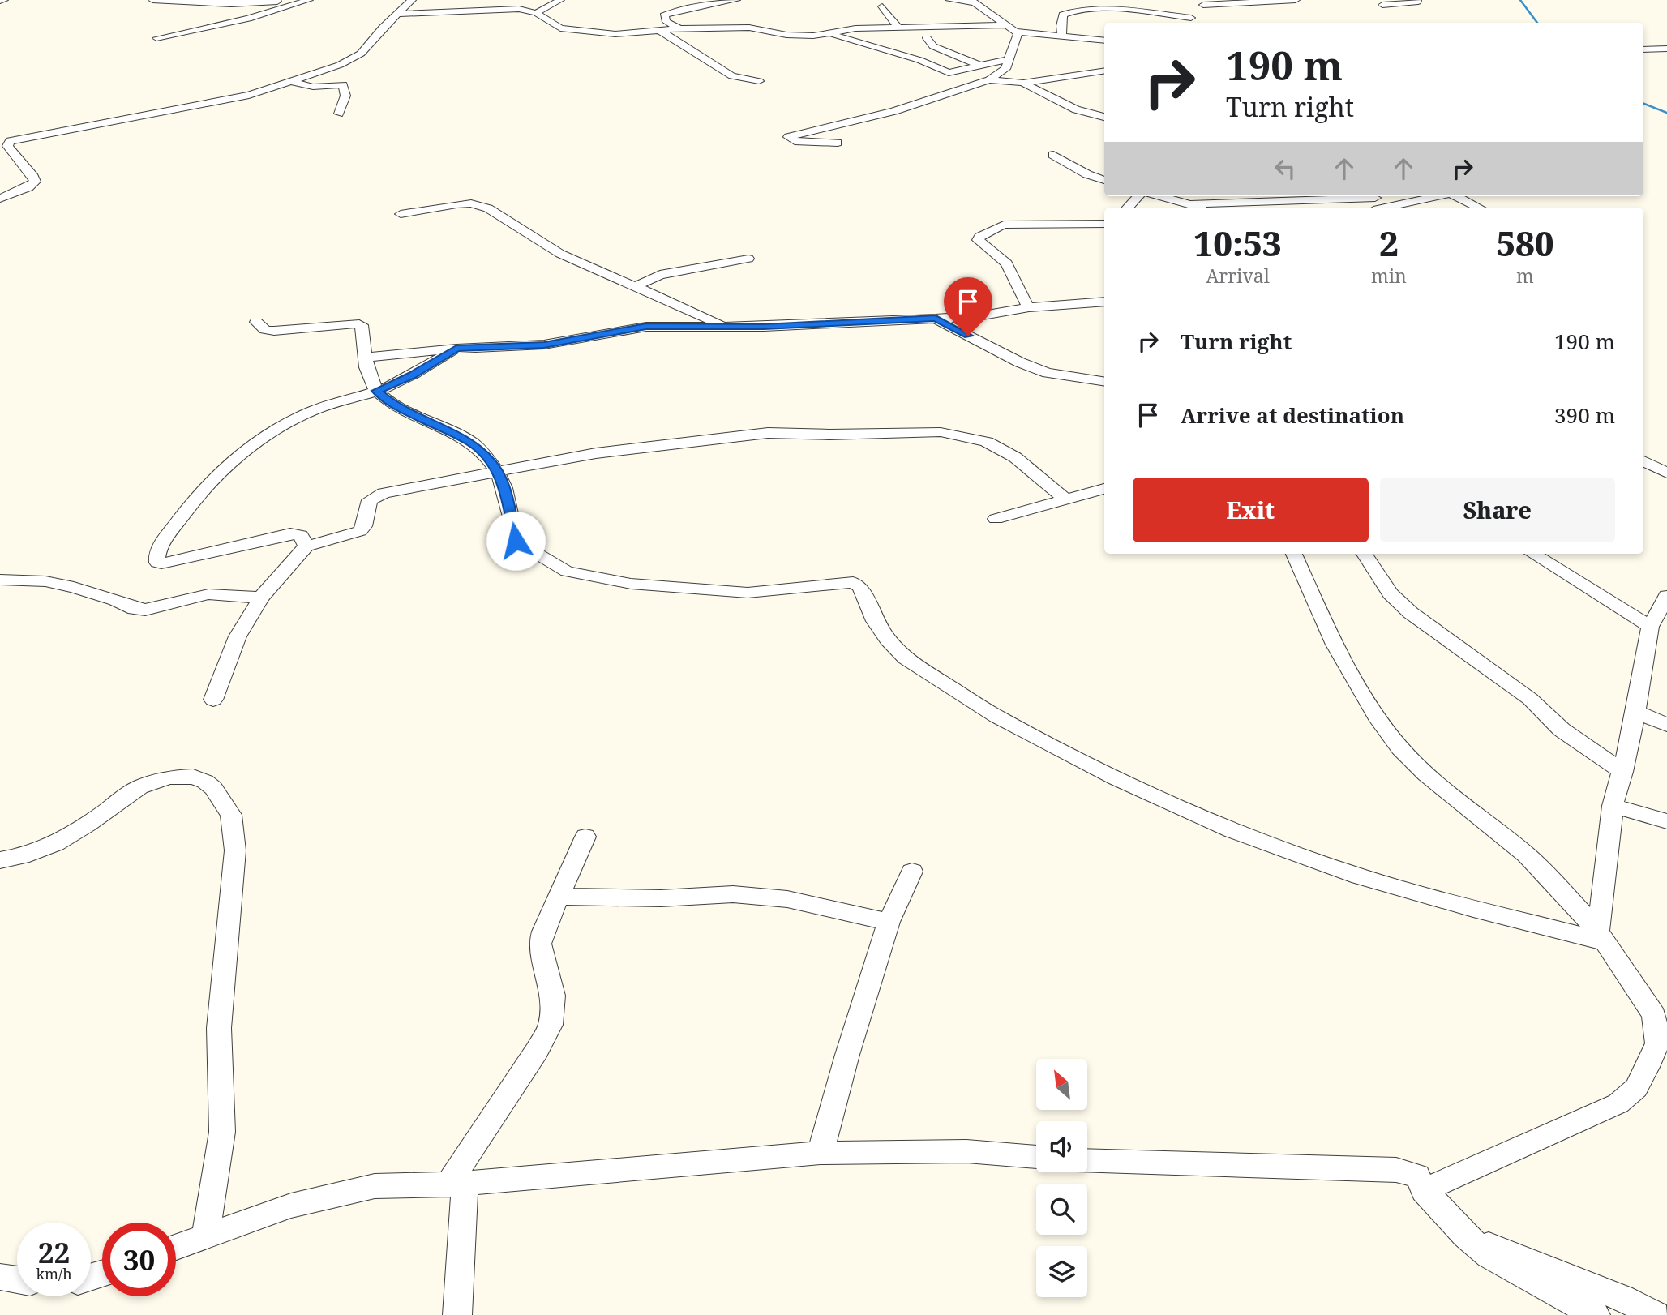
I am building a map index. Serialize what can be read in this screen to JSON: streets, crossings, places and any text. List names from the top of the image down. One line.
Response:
{"north":"top left","page":{"turn":["190 m","Turn right"],"eta":["10:53","Arrival","2","min","580","m"],"list":[{"name":"Turn right","value":"190 m"},{"name":"Arrive at destination","value":"390 m"}],"buttons":["Exit","Share"],"speed":"22 km/h","limit":"30"}}
